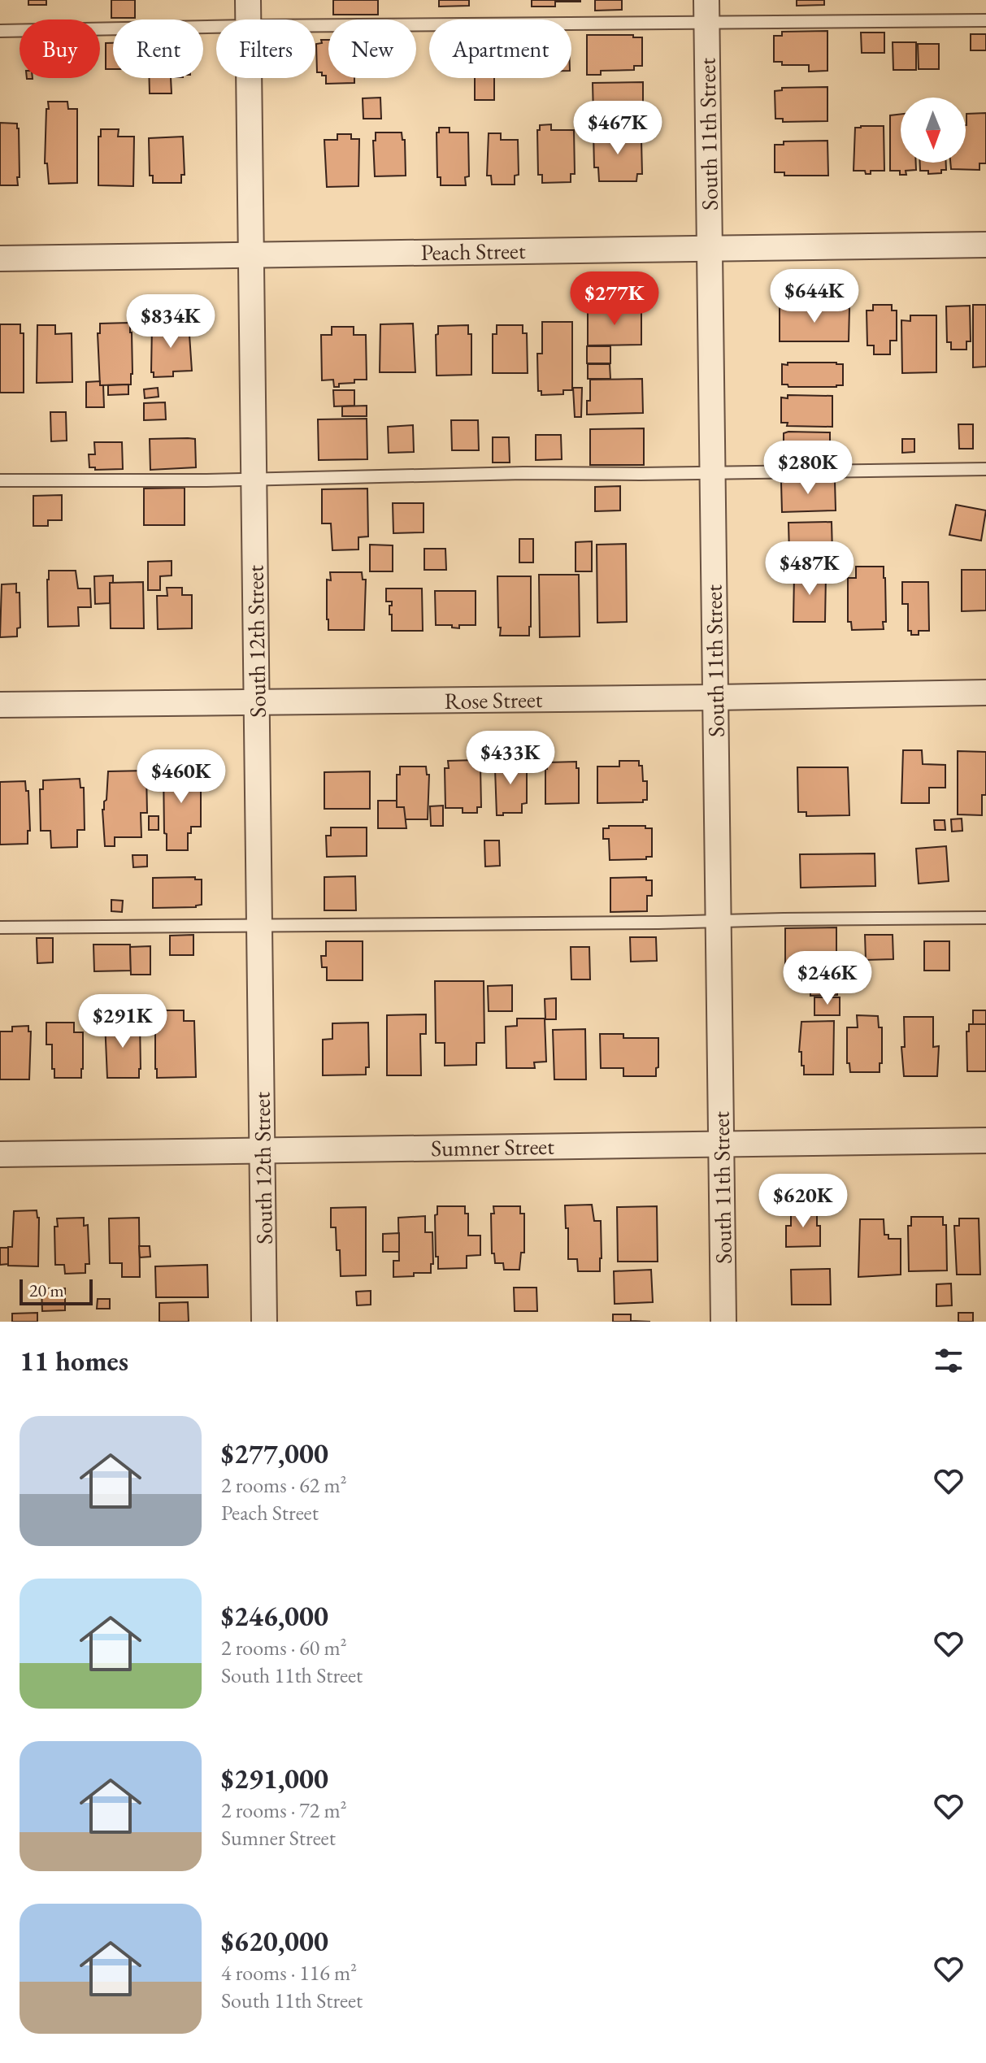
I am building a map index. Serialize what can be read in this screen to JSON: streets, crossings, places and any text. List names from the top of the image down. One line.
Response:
{"streets":{"street":["South 11th Street","Peach Street","South 12th Street","Rose Street","Sumner Street"]},"crossings":[["South 11th Street","Peach Street"],["South 11th Street","Rose Street"],["South 11th Street","Sumner Street"],["Peach Street","South 12th Street"],["South 12th Street","Rose Street"],["South 12th Street","Sumner Street"]],"scale_bar":"20 m","north":"bottom","page":{"chip":["Buy","Rent","Filters","New","Apartment"],"price":["$467K","$644K","$277K","$834K","$280K","$487K","$433K","$460K","$246K","$291K","$620K"],"scale":"20 m","heading":"11 homes","list":[{"name":"$277,000","note":"2 rooms · 62 m² · Peach Street"},{"name":"$246,000","note":"2 rooms · 60 m² · South 11th Street"},{"name":"$291,000","note":"2 rooms · 72 m² · Sumner Street"},{"name":"$620,000","note":"4 rooms · 116 m² · South 11th Street"}]}}
